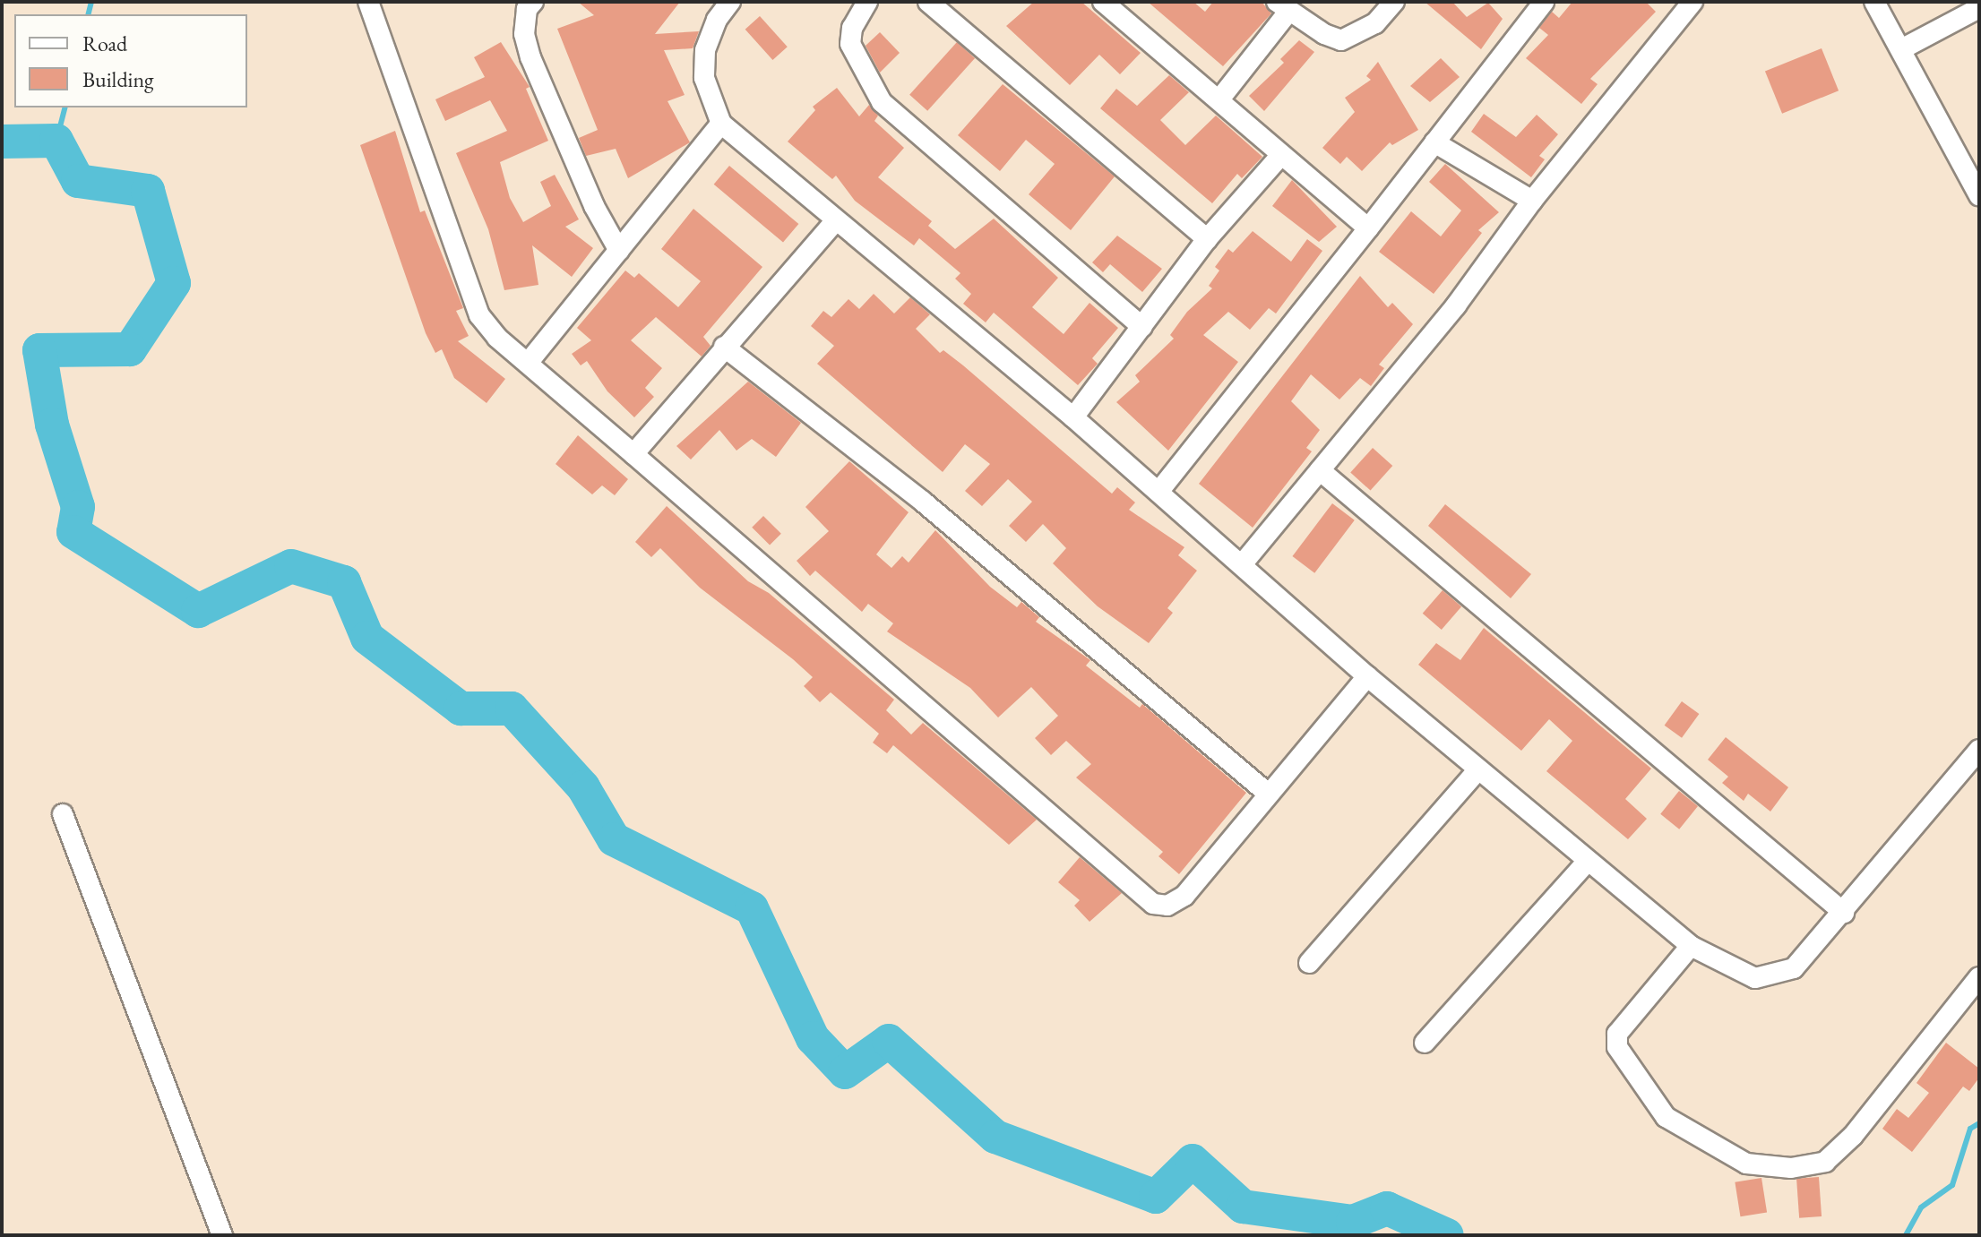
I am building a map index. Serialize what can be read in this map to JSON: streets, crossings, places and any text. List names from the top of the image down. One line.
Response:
{"legend":["Road","Building"]}
